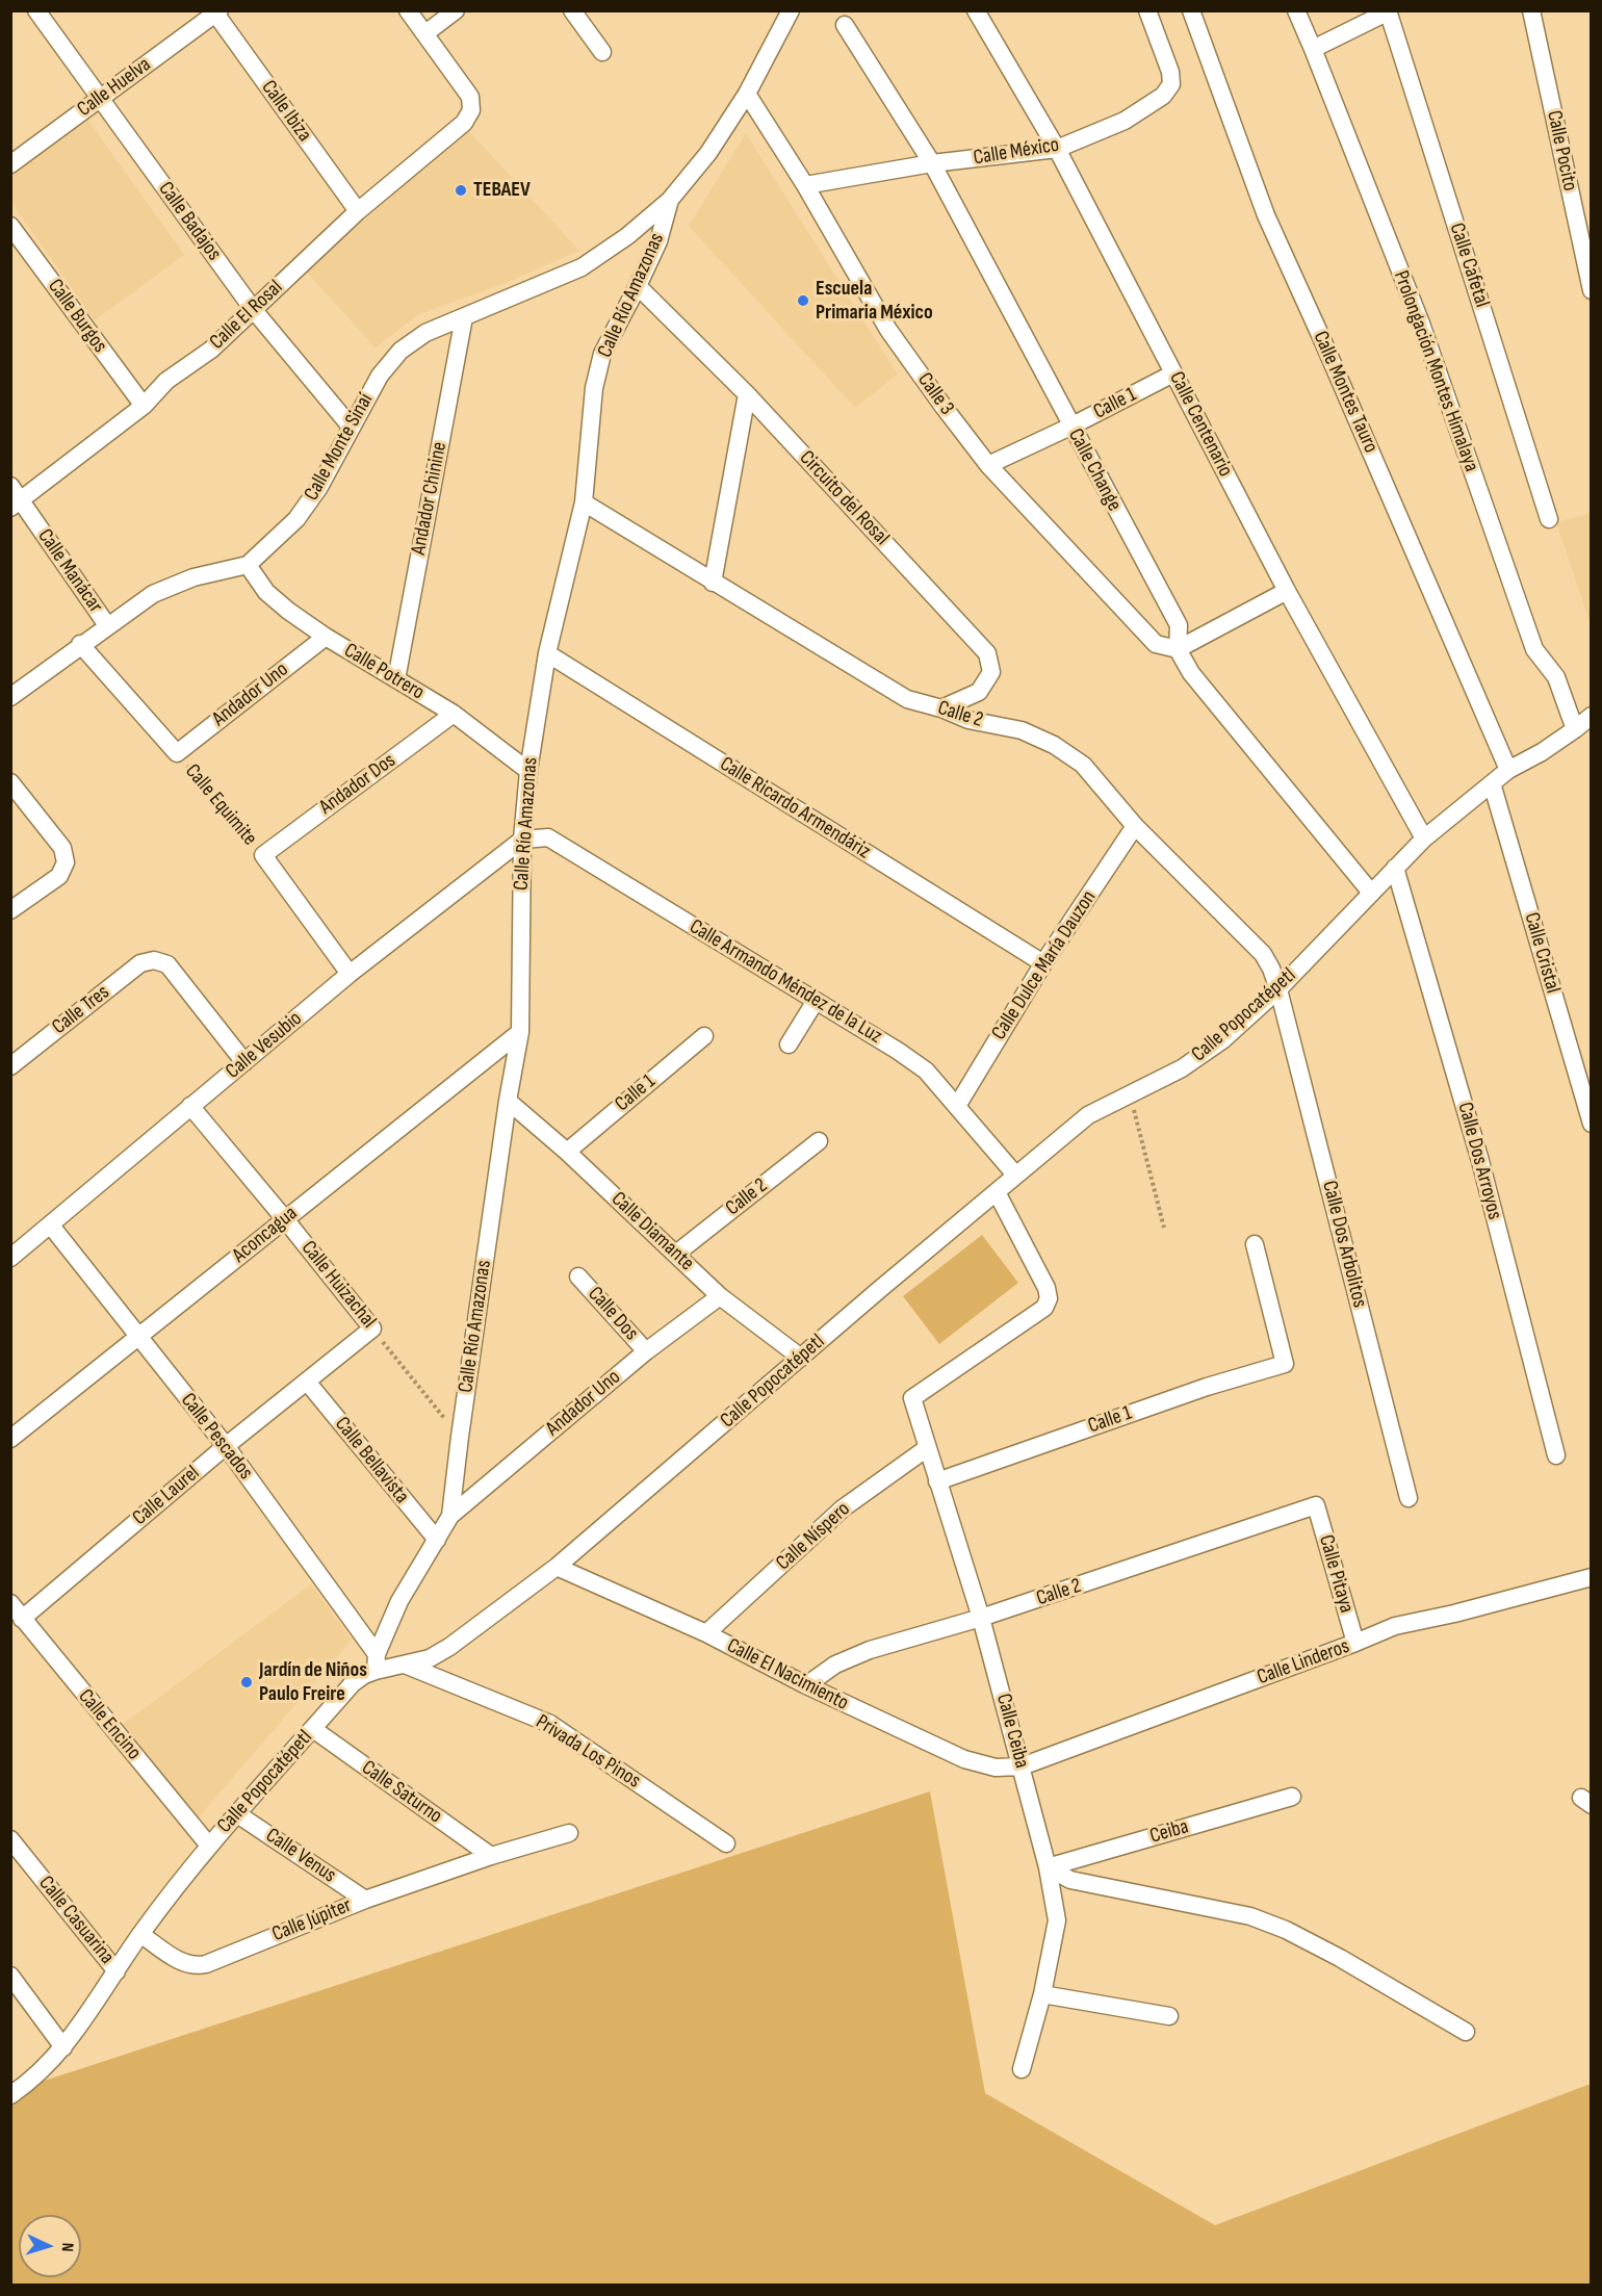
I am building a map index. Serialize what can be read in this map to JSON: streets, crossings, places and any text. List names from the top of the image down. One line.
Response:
{"streets":{"street":["Calle Huelva","Calle Ibiza","Calle Pocito","Calle México","Calle Badajos","Calle Cafetal","Calle Río Amazonas","Calle El Rosal","Calle Burgos","Prolongación Montes Himalaya","Calle Montes Tauro","Calle 3","Calle 1","Calle Centenario","Calle Monte Sinaí","Calle Change","Andador Chinine","Circuito del Rosal","Calle Manácar","Calle Potrero","Andador Uno","Calle 2","Andador Dos","Calle Equimite","Calle Ricardo Armendáriz","Calle Cristal","Calle Dulce María Dauzon","Calle Armando Méndez de la Luz","Calle Tres","Calle Popocatépetl","Calle Vesubio","Calle Dos Arroyos","Calle Diamante","Aconcagua","Calle Dos Arbolitos","Calle Huizachal","Calle Dos","Calle Pescados","Calle Bellavista","Calle Laurel","Calle Níspero","Calle Pitaya","Calle Linderos","Calle El Nacimiento","Calle Encino","Calle Ceiba","Privada Los Pinos","Calle Saturno","Ceiba","Calle Venus","Calle Casuarina","Calle Júpiter"]},"crossings":[["Calle Huelva","Calle Ibiza"],["Calle Huelva","Calle Badajos"],["Calle Ibiza","Calle El Rosal"],["Calle México","Calle 3"],["Calle México","Calle Centenario"],["Calle México","Calle Change"],["Calle Badajos","Calle El Rosal"],["Calle Badajos","Calle Monte Sinaí"],["Calle Río Amazonas","Calle 3"],["Calle Río Amazonas","Calle Monte Sinaí"],["Calle Río Amazonas","Circuito del Rosal"],["Calle Río Amazonas","Calle Potrero"],["Calle Río Amazonas","Andador Uno"],["Calle Río Amazonas","Calle 2"],["Calle Río Amazonas","Calle Ricardo Armendáriz"],["Calle Río Amazonas","Calle Armando Méndez de la Luz"],["Calle Río Amazonas","Calle Popocatépetl"],["Calle Río Amazonas","Calle Vesubio"],["Calle Río Amazonas","Calle Diamante"],["Calle Río Amazonas","Aconcagua"],["Calle Río Amazonas","Calle Huizachal"],["Calle Río Amazonas","Calle Pescados"],["Calle Río Amazonas","Calle Bellavista"],["Calle El Rosal","Calle Burgos"],["Calle El Rosal","Calle Manácar"],["Prolongación Montes Himalaya","Calle Popocatépetl"],["Calle Montes Tauro","Calle Popocatépetl"],["Calle 3","Calle 1"],["Calle 3","Calle Change"],["Calle 1","Calle Centenario"],["Calle 1","Calle Change"],["Calle 1","Calle Diamante"],["Calle 1","Calle Ceiba"],["Calle Centenario","Calle Popocatépetl"],["Calle Monte Sinaí","Andador Chinine"],["Calle Monte Sinaí","Calle Potrero"],["Calle Change","Calle Popocatépetl"],["Andador Chinine","Calle Potrero"],["Circuito del Rosal","Calle 2"],["Calle Potrero","Andador Uno"],["Calle Potrero","Andador Dos"],["Andador Uno","Calle Equimite"],["Andador Uno","Calle Diamante"],["Andador Uno","Calle Dos"],["Calle 2","Calle Dulce María Dauzon"],["Calle 2","Calle Popocatépetl"],["Calle 2","Calle Diamante"],["Calle 2","Calle Dos Arbolitos"],["Calle 2","Calle Pitaya"],["Calle 2","Calle El Nacimiento"],["Calle 2","Calle Ceiba"],["Andador Dos","Calle Equimite"],["Calle Equimite","Calle Vesubio"],["Calle Ricardo Armendáriz","Calle Dulce María Dauzon"],["Calle Cristal","Calle Popocatépetl"],["Calle Dulce María Dauzon","Calle Armando Méndez de la Luz"],["Calle Armando Méndez de la Luz","Calle Popocatépetl"],["Calle Armando Méndez de la Luz","Calle Vesubio"],["Calle Tres","Calle Vesubio"],["Calle Popocatépetl","Calle Dos Arroyos"],["Calle Popocatépetl","Calle Diamante"],["Calle Popocatépetl","Calle Dos Arbolitos"],["Calle Popocatépetl","Calle Pescados"],["Calle Popocatépetl","Calle El Nacimiento"],["Calle Popocatépetl","Calle Encino"],["Calle Popocatépetl","Calle Ceiba"],["Calle Popocatépetl","Privada Los Pinos"],["Calle Popocatépetl","Calle Saturno"],["Calle Popocatépetl","Calle Venus"],["Calle Popocatépetl","Calle Casuarina"],["Calle Popocatépetl","Calle Júpiter"],["Calle Vesubio","Calle Huizachal"],["Calle Vesubio","Calle Pescados"],["Aconcagua","Calle Huizachal"],["Aconcagua","Calle Pescados"],["Calle Huizachal","Calle Laurel"],["Calle Pescados","Calle Laurel"],["Calle Bellavista","Calle Laurel"],["Calle Laurel","Calle Encino"],["Calle Níspero","Calle El Nacimiento"],["Calle Níspero","Calle Ceiba"],["Calle Pitaya","Calle Linderos"],["Calle Linderos","Calle El Nacimiento"],["Calle Linderos","Calle Ceiba"],["Calle El Nacimiento","Calle Ceiba"],["Calle Ceiba","Ceiba"],["Calle Saturno","Calle Júpiter"],["Calle Venus","Calle Júpiter"]],"places":["TEBAEV","Escuela Primaria México","Jardín de Niños Paulo Freire"],"north":"right"}
